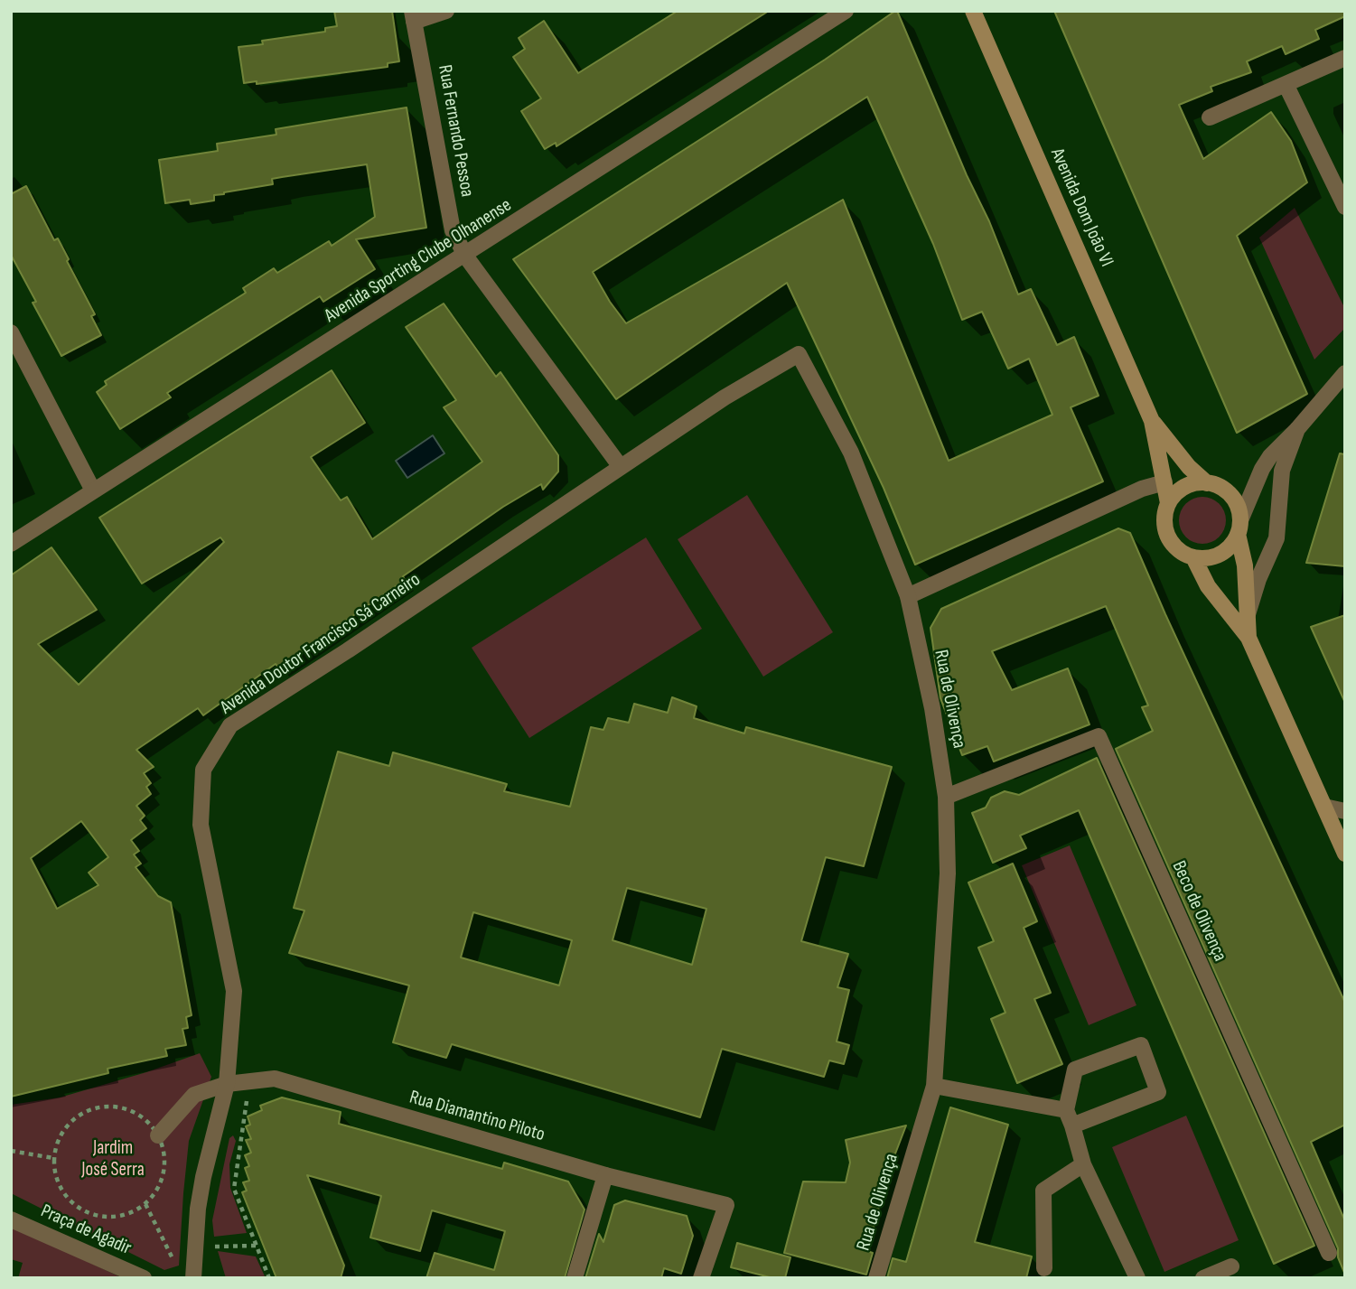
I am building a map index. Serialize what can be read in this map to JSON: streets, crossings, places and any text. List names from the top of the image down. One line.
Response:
{"streets":{"main road":["Avenida Dom João VI"],"street":["Rua Fernando Pessoa","Avenida Sporting Clube Olhanense","Avenida Doutor Francisco Sá Carneiro","Rua de Olivença","Beco de Olivença","Rua Diamantino Piloto","Praça de Agadir"]},"crossings":[["Rua Fernando Pessoa","Avenida Sporting Clube Olhanense"],["Avenida Doutor Francisco Sá Carneiro","Rua de Olivença"],["Avenida Doutor Francisco Sá Carneiro","Rua Diamantino Piloto"],["Rua de Olivença","Beco de Olivença"]],"parks":["Jardim José Serra"]}
